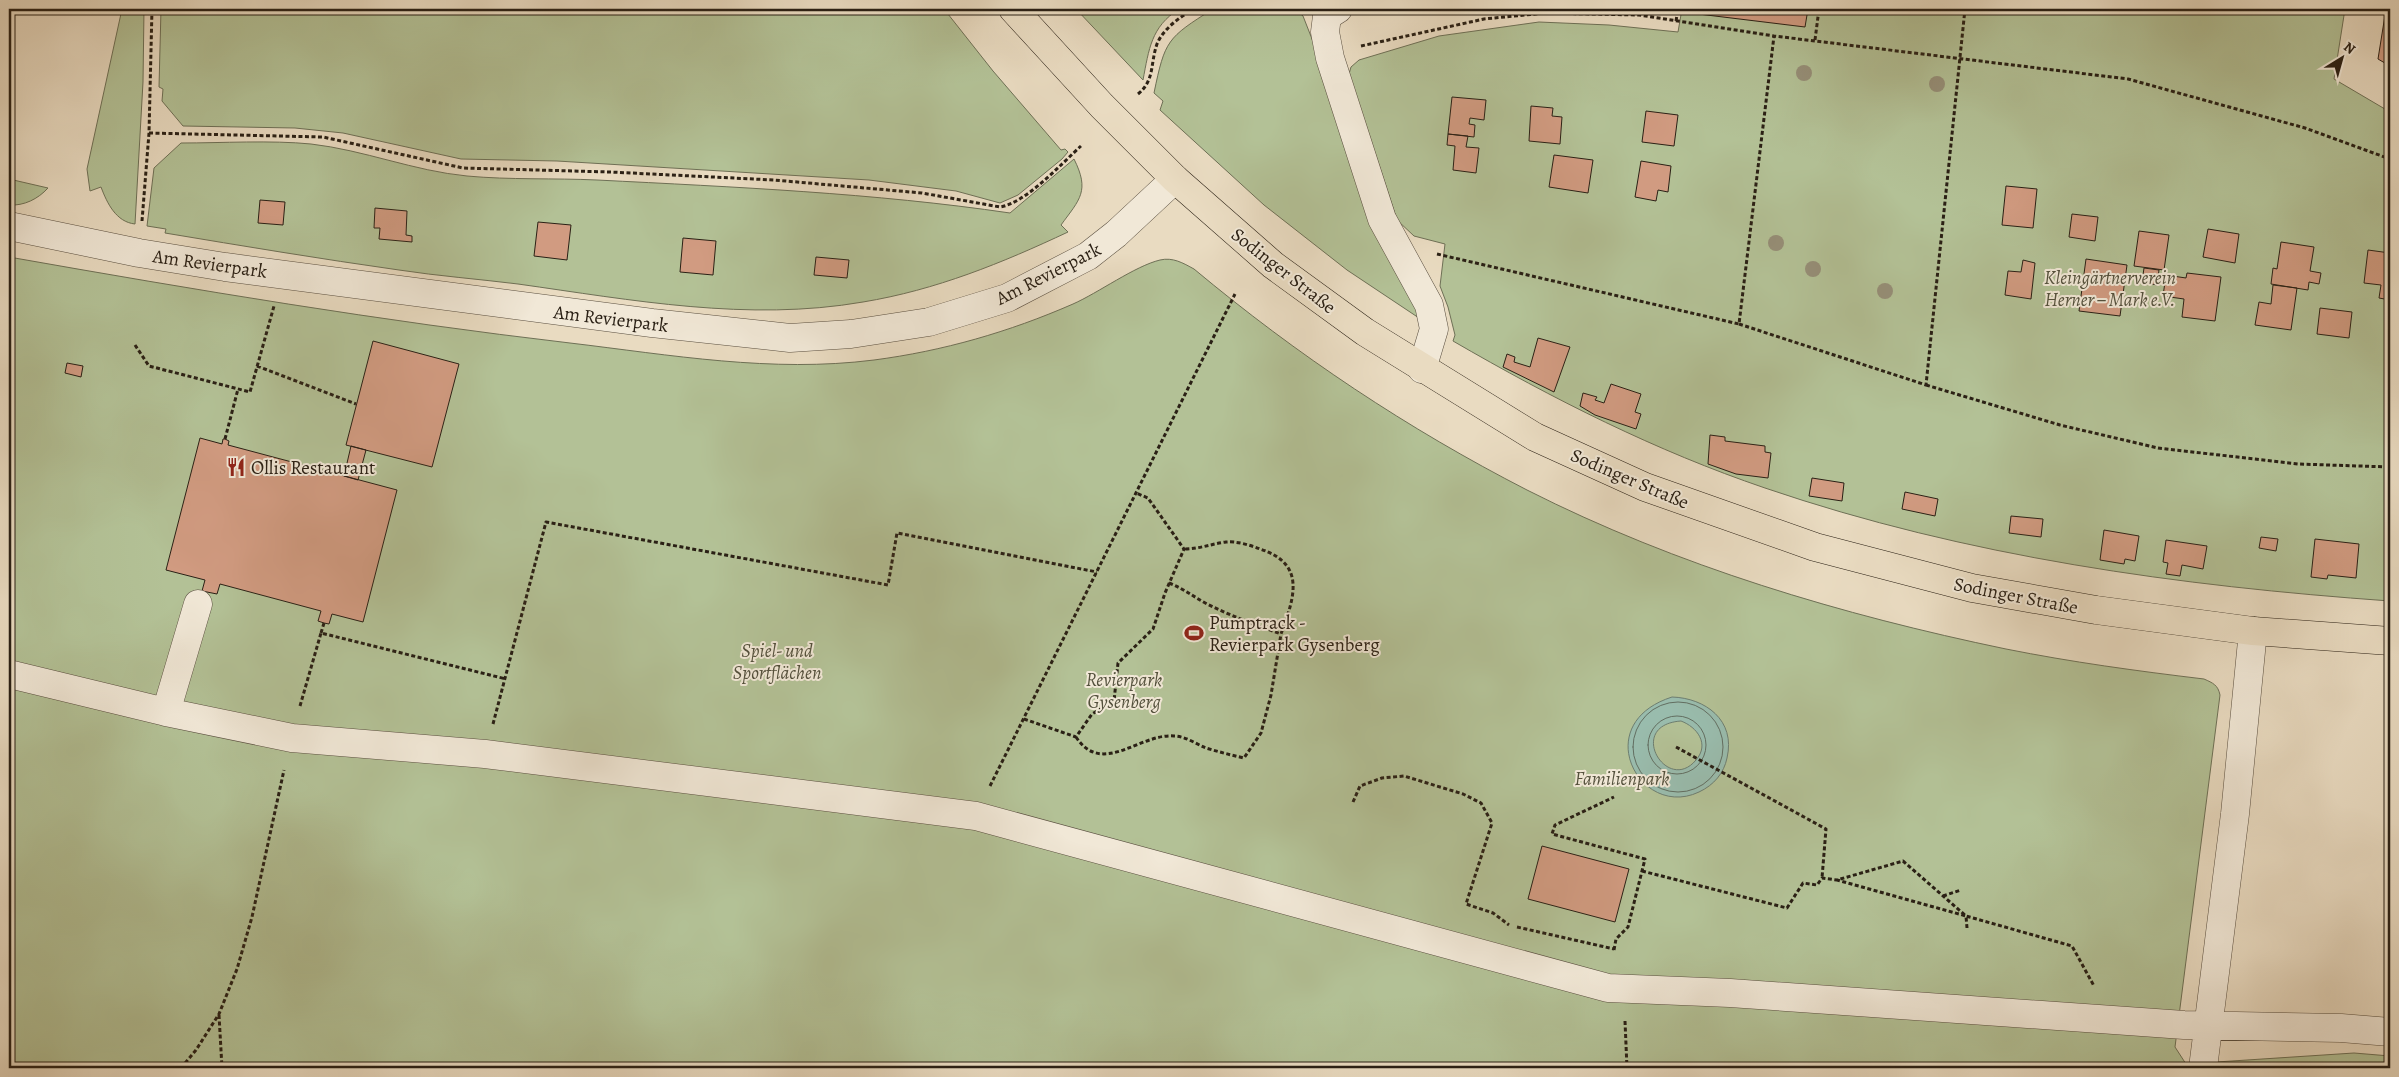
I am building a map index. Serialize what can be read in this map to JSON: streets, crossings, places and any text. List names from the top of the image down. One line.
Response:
{"streets":{"main road":["Sodinger Straße"],"street":["Am Revierpark"]},"crossings":[["Am Revierpark","Sodinger Straße"]],"parks":["Kleingärtnerverein Herner – Mark e.V.","Spiel- und Sportflächen","Revierpark Gysenberg","Familienpark"],"places":{"restaurant":["Ollis Restaurant"],"sports":["Pumptrack - Revierpark Gysenberg"]},"north":"top right"}
